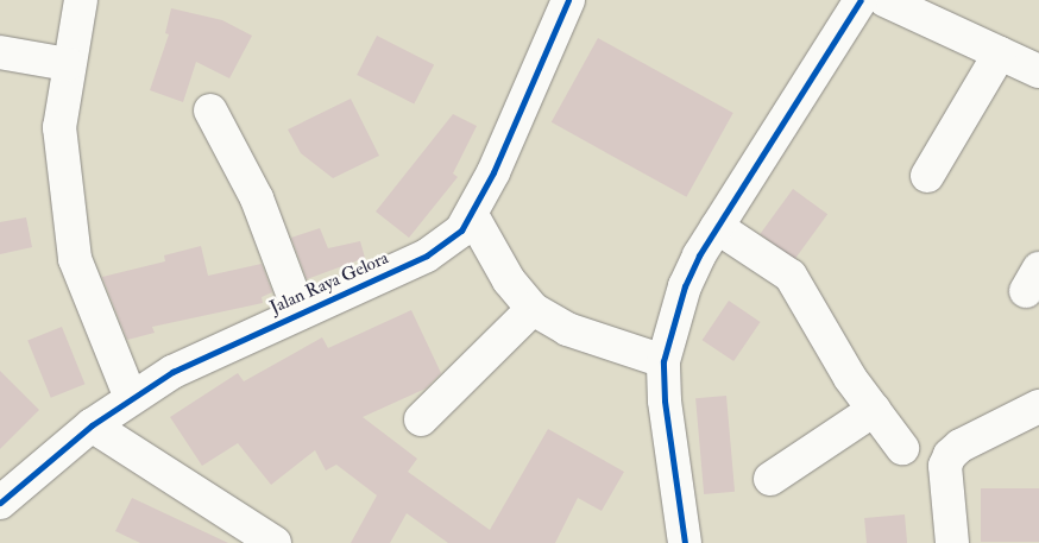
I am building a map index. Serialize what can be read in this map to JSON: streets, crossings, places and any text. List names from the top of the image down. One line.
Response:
{"streets":{"street":["Jalan Raya Gelora"]}}
